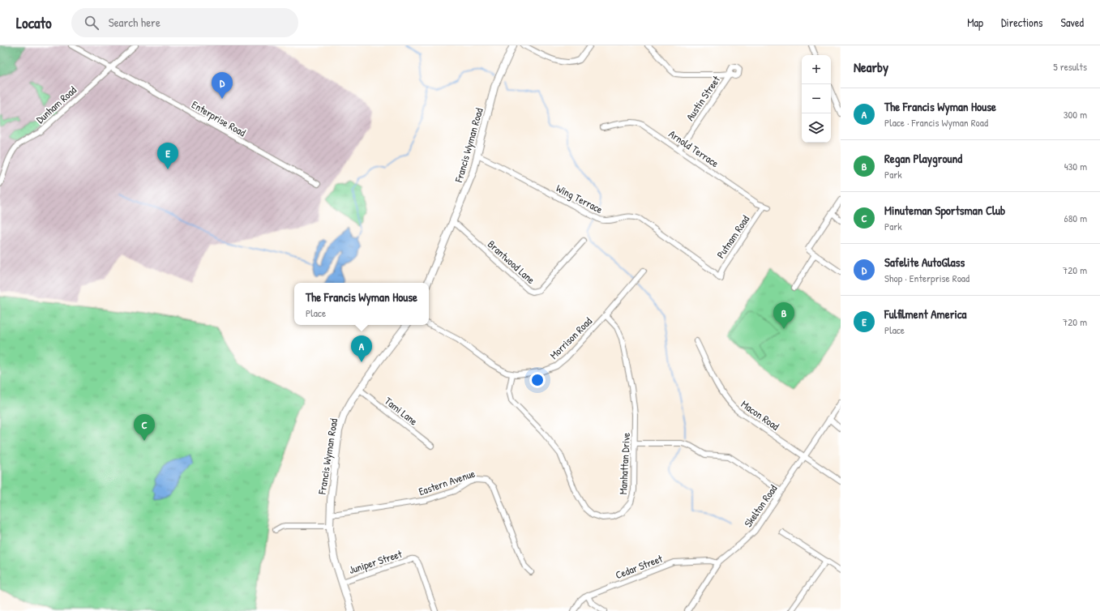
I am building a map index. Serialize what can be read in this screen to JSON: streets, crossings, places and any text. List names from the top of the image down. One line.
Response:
{"streets":{"main road":["Francis Wyman Road"],"street":["Austin Street","Dunham Road","Enterprise Road","Arnold Terrace","Wing Terrace","Putnam Road","Brantwood Lane","Morrison Road","Tami Lane","Macon Road","Manhattan Drive","Eastern Avenue","Skelton Road","Juniper Street","Cedar Street"]},"crossings":[["Austin Street","Arnold Terrace"],["Dunham Road","Enterprise Road"],["Francis Wyman Road","Wing Terrace"],["Francis Wyman Road","Brantwood Lane"],["Francis Wyman Road","Tami Lane"],["Francis Wyman Road","Eastern Avenue"],["Francis Wyman Road","Juniper Street"],["Arnold Terrace","Putnam Road"],["Wing Terrace","Putnam Road"],["Morrison Road","Manhattan Drive"],["Macon Road","Skelton Road"],["Skelton Road","Cedar Street"]],"page":{"header":"Locato","search":"Search here","nav":["Map","Directions","Saved"],"heading":["Nearby","5 results"],"map_buttons":["+","−"],"pins":["D","E","B","A","C"],"list":[{"mark":"A","name":"The Francis Wyman House","note":"Place · Francis Wyman Road","value":"300 m"},{"mark":"B","name":"Regan Playground","note":"Park","value":"430 m"},{"mark":"C","name":"Minuteman Sportsman Club","note":"Park","value":"680 m"},{"mark":"D","name":"Safelite AutoGlass","note":"Shop · Enterprise Road","value":"720 m"},{"mark":"E","name":"Fulfilment America","note":"Place","value":"720 m"}],"popup":["The Francis Wyman House","Place"]}}
